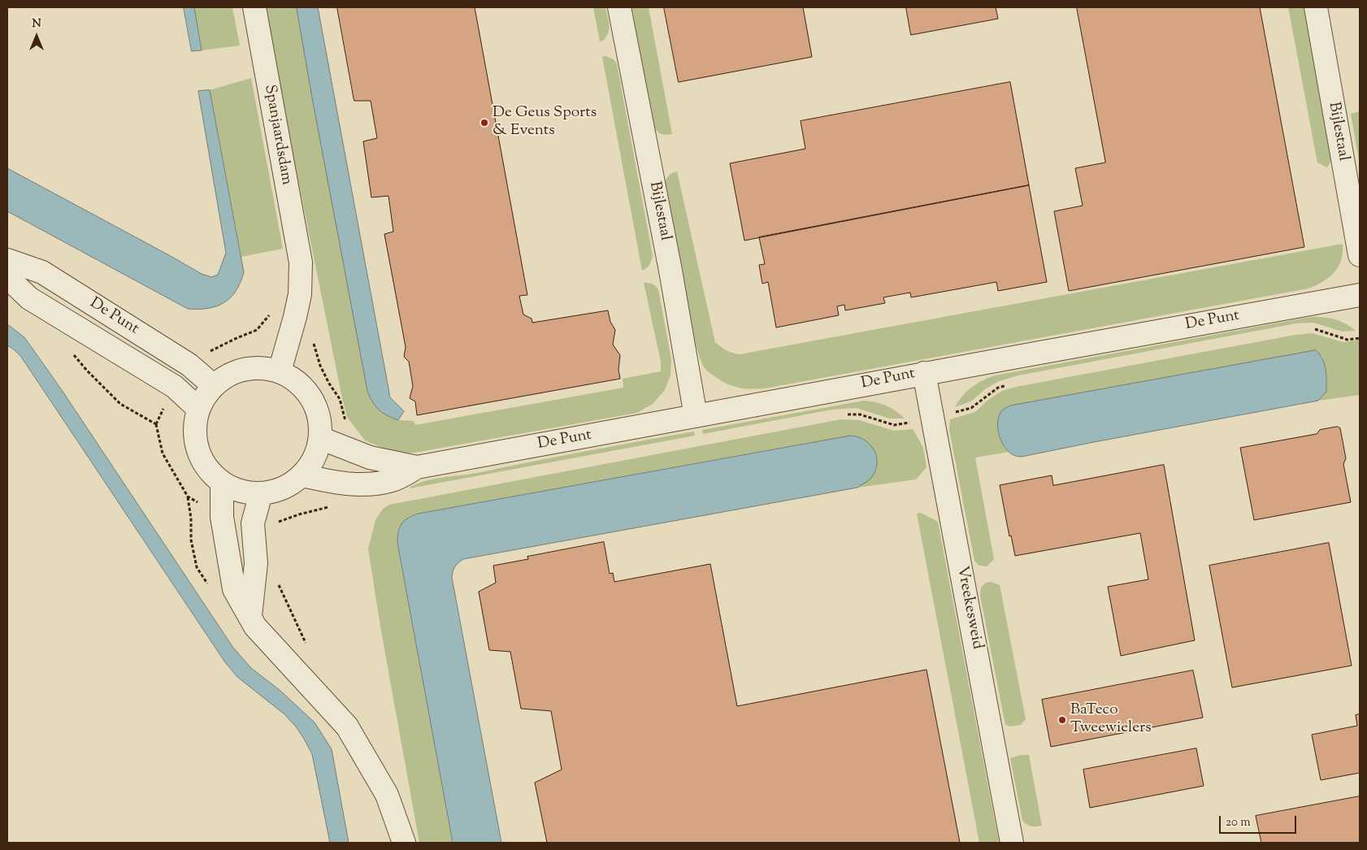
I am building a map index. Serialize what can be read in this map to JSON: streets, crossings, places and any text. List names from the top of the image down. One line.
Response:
{"streets":{"street":["Bijlestaal","Spanjaardsdam","De Punt","Vreekesweid"]},"crossings":[["Bijlestaal","De Punt"],["Spanjaardsdam","De Punt"],["De Punt","Vreekesweid"]],"places":["De Geus Sports & Events","BaTeco Tweewielers"],"scale_bar":"20 m","north":"top"}
